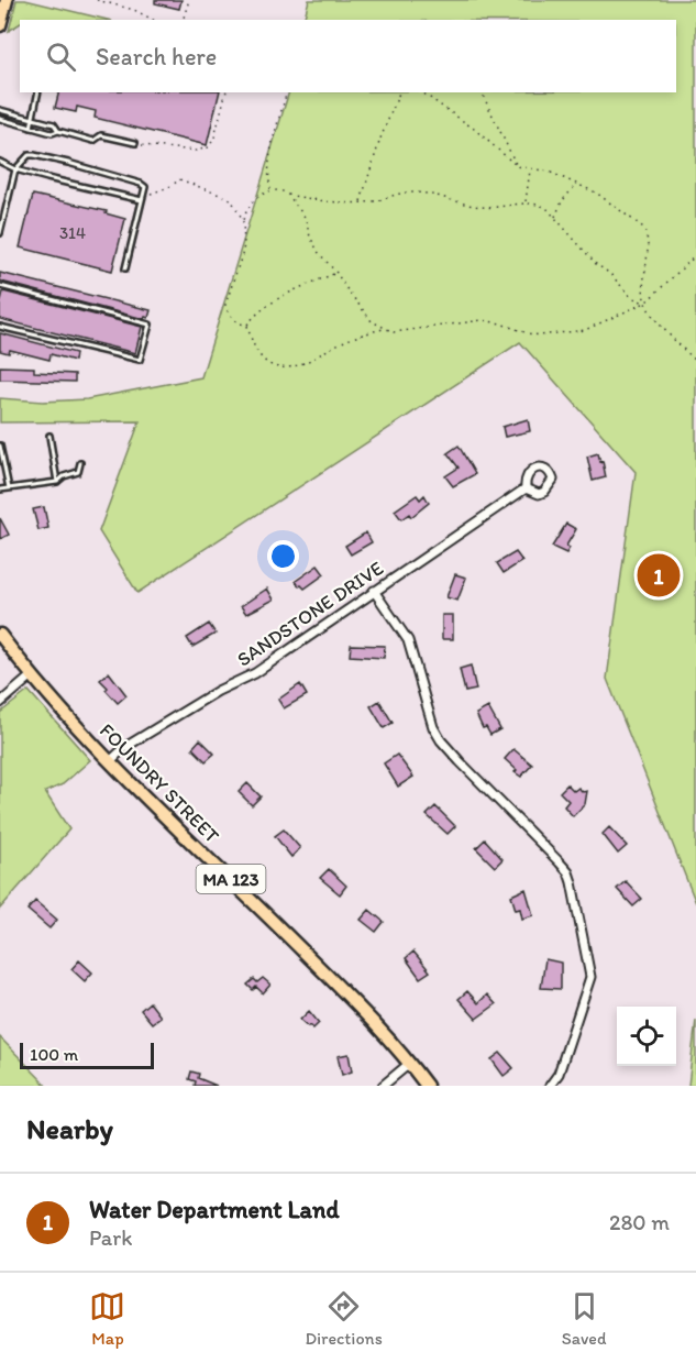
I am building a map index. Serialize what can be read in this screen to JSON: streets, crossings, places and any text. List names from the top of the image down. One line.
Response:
{"streets":{"highway":["FOUNDRY STREET","MA 123"],"street":["SANDSTONE DRIVE"]},"crossings":[["SANDSTONE DRIVE","FOUNDRY STREET"],["FOUNDRY STREET","MA 123"]],"house_numbers":["314"],"scale_bar":"100 m","page":{"search":"Search here","pins":"1","scale":"100 m","heading":"Nearby","list":[{"mark":"1","name":"Water Department Land","note":"Park","value":"280 m"}],"nav":["Map","Directions","Saved"]}}
